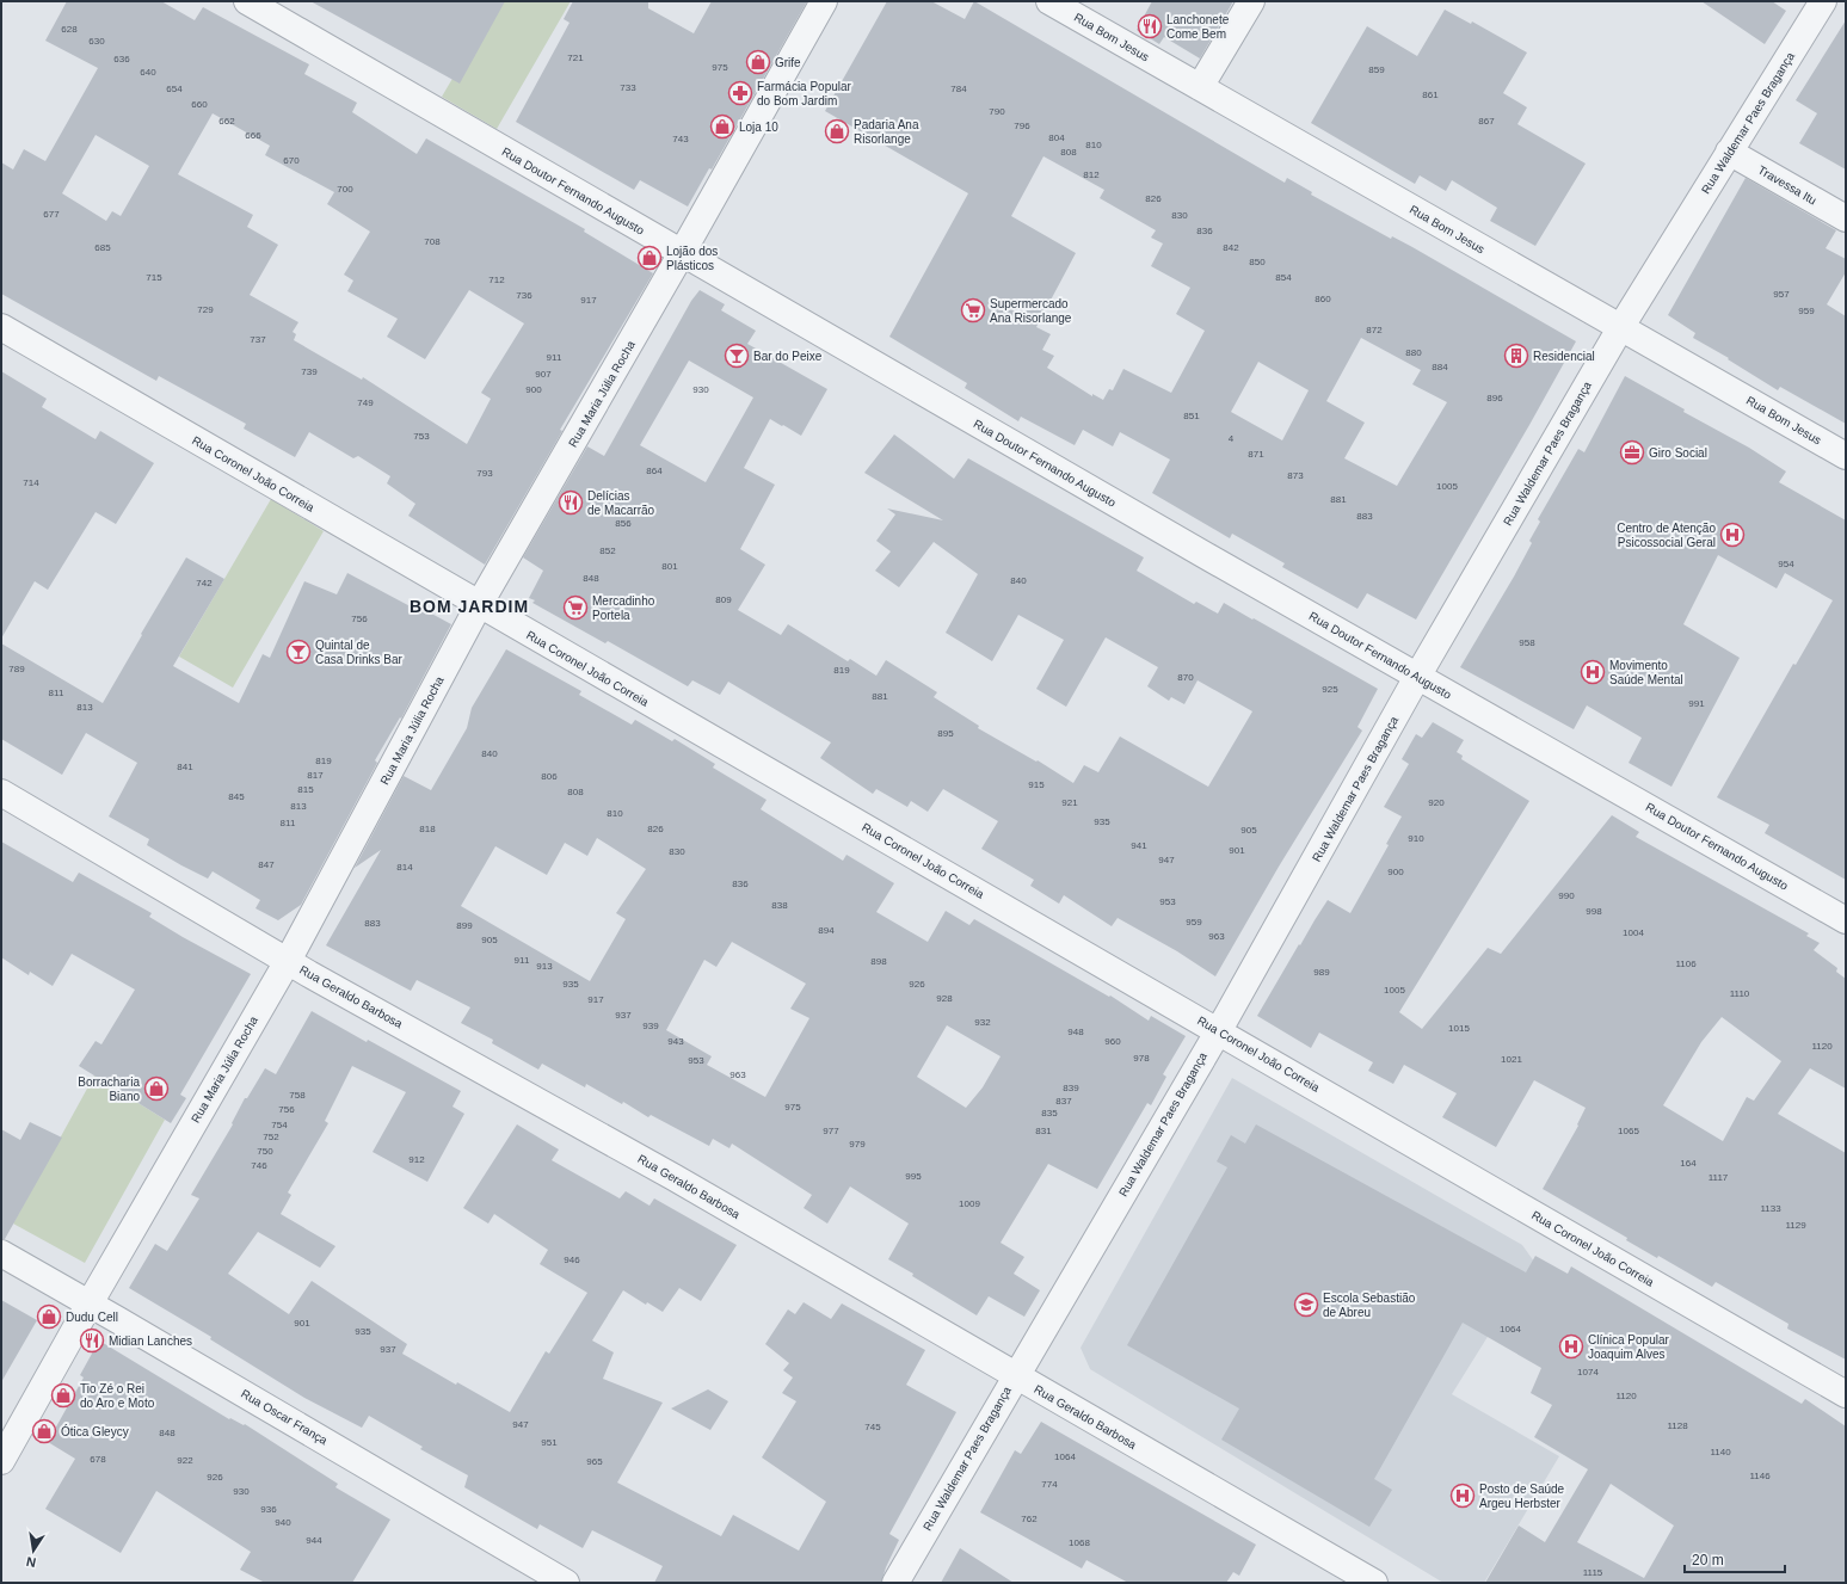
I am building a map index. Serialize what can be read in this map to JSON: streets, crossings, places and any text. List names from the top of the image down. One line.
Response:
{"streets":{"street":["Rua Bom Jesus","Rua Waldemar Paes Bragança","Travessa Itu","Rua Doutor Fernando Augusto","Rua Maria Júlia Rocha","Rua Coronel João Correia","Rua Geraldo Barbosa","Rua Oscar França"]},"crossings":[["Rua Bom Jesus","Rua Waldemar Paes Bragança"],["Rua Waldemar Paes Bragança","Travessa Itu"],["Rua Waldemar Paes Bragança","Rua Doutor Fernando Augusto"],["Rua Waldemar Paes Bragança","Rua Coronel João Correia"],["Rua Waldemar Paes Bragança","Rua Geraldo Barbosa"],["Rua Doutor Fernando Augusto","Rua Maria Júlia Rocha"],["Rua Maria Júlia Rocha","Rua Coronel João Correia"],["Rua Maria Júlia Rocha","Rua Geraldo Barbosa"],["Rua Maria Júlia Rocha","Rua Oscar França"]],"districts":["BOM JARDIM"],"places":{"restaurant":["Lanchonete Come Bem","Delícias de Macarrão","Midian Lanches"],"shop":["Grife","Loja 10","Padaria Ana Risorlange","Lojão dos Plásticos","Borracharia Biano","Dudu Cell","Tio Zé o Rei do Aro e Moto","Ótica Gleycy"],"pharmacy":["Farmácia Popular do Bom Jardim"],"supermarket":["Supermercado Ana Risorlange","Mercadinho Portela"],"bar":["Bar do Peixe","Quintal de Casa Drinks Bar"],"building":["Residencial"],"office":["Giro Social"],"hospital":["Centro de Atenção Psicossocial Geral","Movimento Saúde Mental","Clínica Popular Joaquim Alves","Posto de Saúde Argeu Herbster"],"school or university":["Escola Sebastião de Abreu"]},"house_numbers":["628","630","721","636","975","859","640","733","654","784","861","660","790","662","867","796","666","804","743","810","808","670","812","700","826","677","830","836","708","685","842","850","715","854","712","957","736","860","917","729","959","872","737","880","911","884","739","907","900","930","896","749","851","753","4","871","864","793","873","714","1005","881","883","856","852","954","801","848","840","742","809","756","958","789","819","870","925","811","881","991","813","895","840","819","841","817","806","915","815","808","845","921","920","813","810","935","811","818","826","905","910","941","901","830","947","847","814","900","836","990","953","838","998","959","883","899","894","1004","963","905","911","898","1106","913","989","935","926","1005","1110","928","917","937","932","939","1015","948","943","960","1120","978","1021","953","963","839","758","837","975","756","835","754","977","831","1065","752","979","750","912","164","746","995","1117","1009","1133","1129","946","901","1064","935","937","1074","1120","947","1128","745","848","951","1140","1064","678","922","965","1146","926","774","930","936","762","940","944","1068","1115"],"scale_bar":"20 m","north":"bottom"}
